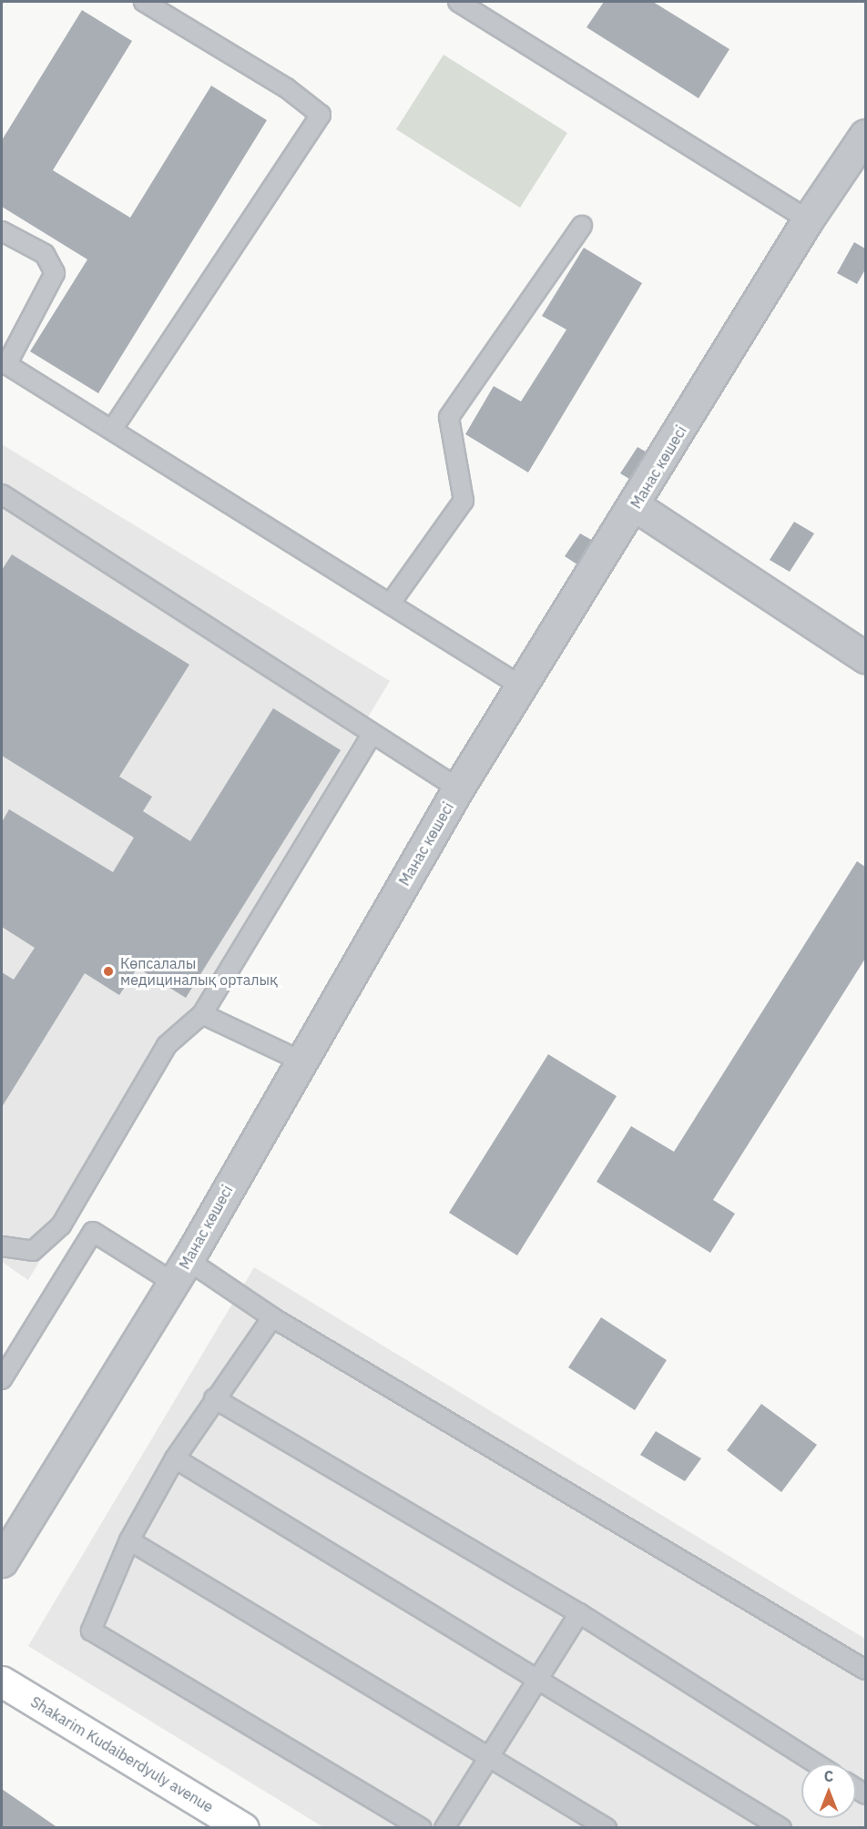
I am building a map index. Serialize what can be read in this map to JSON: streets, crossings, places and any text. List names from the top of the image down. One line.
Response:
{"streets":{"main road":["Shakarim Kudaiberdyuly avenue"],"street":["Манас көшесі"]},"places":["Көпсалалы медициналық орталық"],"north":"top"}
